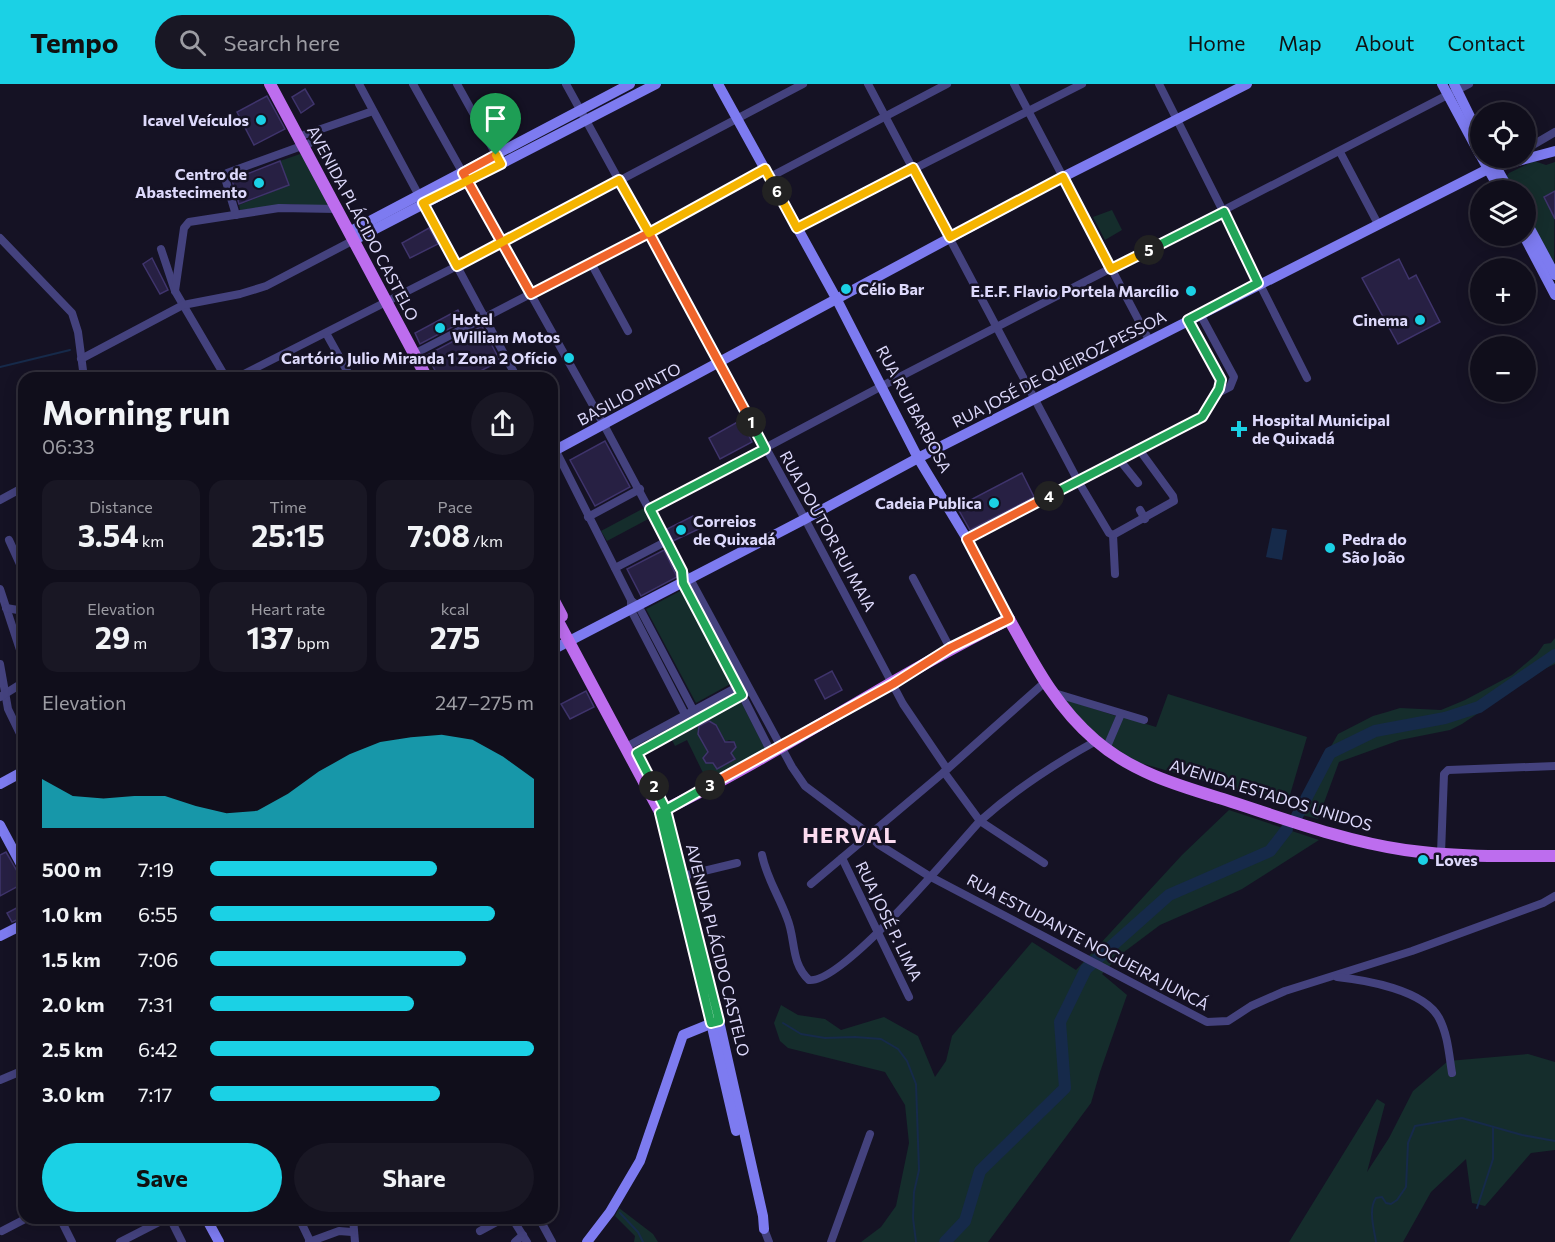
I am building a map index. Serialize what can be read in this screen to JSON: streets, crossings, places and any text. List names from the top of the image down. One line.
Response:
{"streets":{"main road":["AVENIDA PLÁCIDO CASTELO","RUA JOSÉ DE QUEIROZ PESSOA","BASILIO PINTO","RUA RUI BARBOSA","AVENIDA ESTADOS UNIDOS"],"street":["RUA DOUTOR RUI MAIA","RUA JOSÉ P. LIMA","RUA ESTUDANTE NOGUEIRA JUNCÁ"]},"crossings":[["AVENIDA PLÁCIDO CASTELO","RUA JOSÉ DE QUEIROZ PESSOA"],["RUA JOSÉ DE QUEIROZ PESSOA","RUA RUI BARBOSA"],["RUA JOSÉ DE QUEIROZ PESSOA","RUA DOUTOR RUI MAIA"],["BASILIO PINTO","RUA RUI BARBOSA"],["BASILIO PINTO","RUA DOUTOR RUI MAIA"],["RUA RUI BARBOSA","AVENIDA ESTADOS UNIDOS"]],"districts":["HERVAL"],"places":{"other":["Icavel Veículos","Centro de Abastecimento","Célio Bar","E.E.F. Flavio Portela Marcílio","Cinema","Hotel William Motos","Cartório Julio Miranda 1 Zona 2 Ofício","Cadeia Publica","Correios de Quixadá","Pedra do São João","Loves"],"health":["Hospital Municipal de Quixadá"]},"page":{"header":"Tempo","search":"Search here","nav":["Home","Map","About","Contact"],"map_buttons":["+","−"],"pins":["6","5","1","4","3","2"],"heading":["Morning run","06:33"],"stats":[["Distance","3.54 km"],["Time","25:15"],["Pace","7:08 /km"],["Elevation","29 m"],["Heart rate","137 bpm"],["kcal","275"]],"chart":["Elevation","247–275 m"],"list":[{"name":"500 m","note":"7:19"},{"name":"1.0 km","note":"6:55"},{"name":"1.5 km","note":"7:06"},{"name":"2.0 km","note":"7:31"},{"name":"2.5 km","note":"6:42"},{"name":"3.0 km","note":"7:17"}],"buttons":["Save","Share"]}}
